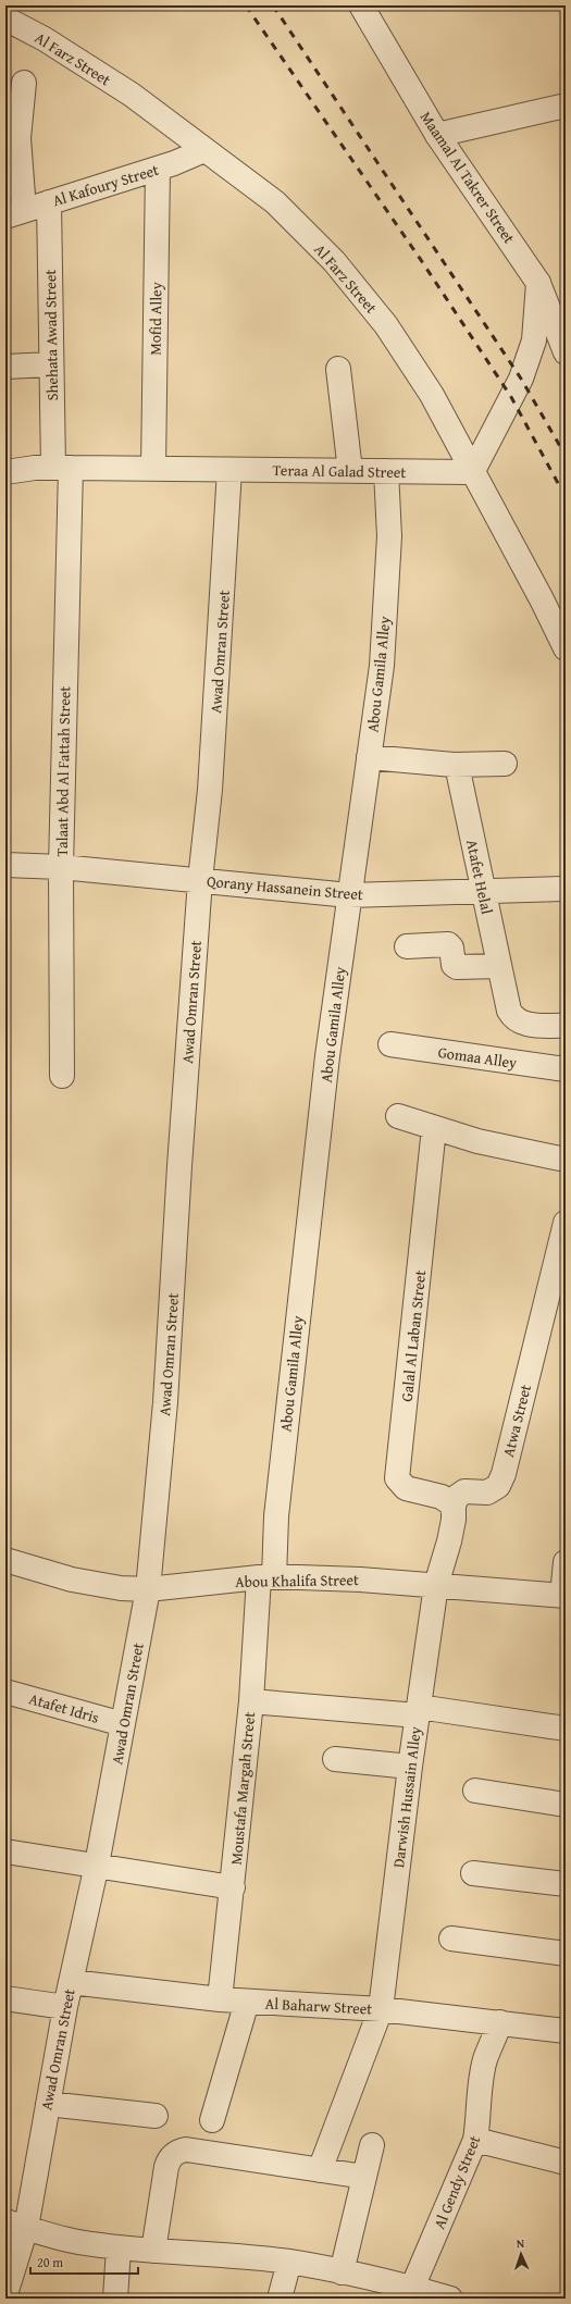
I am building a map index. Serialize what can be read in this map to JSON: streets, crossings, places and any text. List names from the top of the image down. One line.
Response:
{"streets":{"street":["Al Farz Street","Maamal Al Takrer Street","Al Kafoury Street","Mofid Alley","Shehata Awad Street","Teraa Al Galad Street","Awad Omran Street","Abou Gamila Alley","Talaat Abd Al Fattah Street","Atafet Helal","Qorany Hassanein Street","Gomaa Alley","Galal Al Laban Street","Atwa Street","Abou Khalifa Street","Atafet Idris","Moustafa Margah Street","Darwish Hussain Alley","Al Baharw Street","Al Gendy Street"]},"crossings":[["Al Farz Street","Al Kafoury Street"],["Al Farz Street","Teraa Al Galad Street"],["Al Kafoury Street","Mofid Alley"],["Al Kafoury Street","Shehata Awad Street"],["Mofid Alley","Teraa Al Galad Street"],["Shehata Awad Street","Teraa Al Galad Street"],["Shehata Awad Street","Talaat Abd Al Fattah Street"],["Teraa Al Galad Street","Awad Omran Street"],["Teraa Al Galad Street","Abou Gamila Alley"],["Teraa Al Galad Street","Talaat Abd Al Fattah Street"],["Awad Omran Street","Qorany Hassanein Street"],["Awad Omran Street","Abou Khalifa Street"],["Awad Omran Street","Atafet Idris"],["Awad Omran Street","Al Baharw Street"],["Abou Gamila Alley","Qorany Hassanein Street"],["Abou Gamila Alley","Abou Khalifa Street"],["Abou Gamila Alley","Moustafa Margah Street"],["Talaat Abd Al Fattah Street","Qorany Hassanein Street"],["Atafet Helal","Qorany Hassanein Street"],["Galal Al Laban Street","Atwa Street"],["Abou Khalifa Street","Moustafa Margah Street"],["Abou Khalifa Street","Darwish Hussain Alley"],["Moustafa Margah Street","Al Baharw Street"],["Darwish Hussain Alley","Al Baharw Street"],["Al Baharw Street","Al Gendy Street"]],"scale_bar":"20 m","north":"top"}
